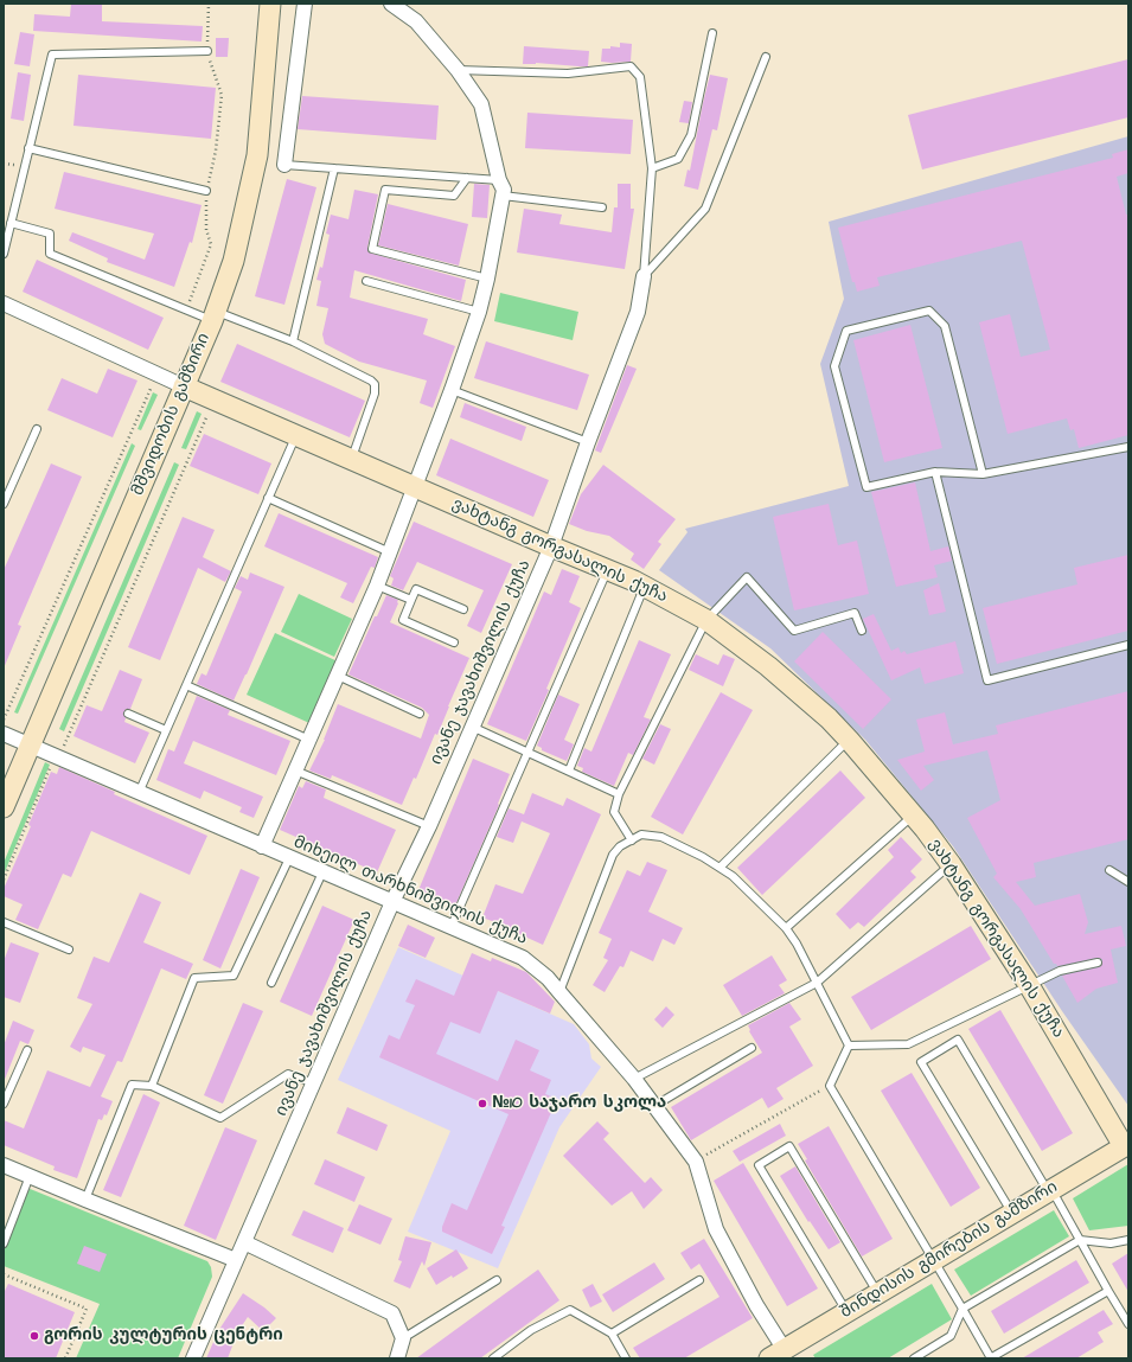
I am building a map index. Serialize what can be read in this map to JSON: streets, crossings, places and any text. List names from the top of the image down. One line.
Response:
{"streets":{"street":["მშვიდობის გამზირი","ვახტანგ გორგასალის ქუჩა","ივანე ჯავახიშვილის ქუჩა","მიხეილ თარხნიშვილის ქუჩა","შინდისის გმირების გამზირი"]},"crossings":[["მშვიდობის გამზირი","ვახტანგ გორგასალის ქუჩა"],["მშვიდობის გამზირი","მიხეილ თარხნიშვილის ქუჩა"],["ვახტანგ გორგასალის ქუჩა","ივანე ჯავახიშვილის ქუჩა"],["ვახტანგ გორგასალის ქუჩა","შინდისის გმირების გამზირი"],["ივანე ჯავახიშვილის ქუჩა","მიხეილ თარხნიშვილის ქუჩა"],["მიხეილ თარხნიშვილის ქუჩა","შინდისის გმირების გამზირი"]],"places":["№10 საჯარო სკოლა","გორის კულტურის ცენტრი"]}
